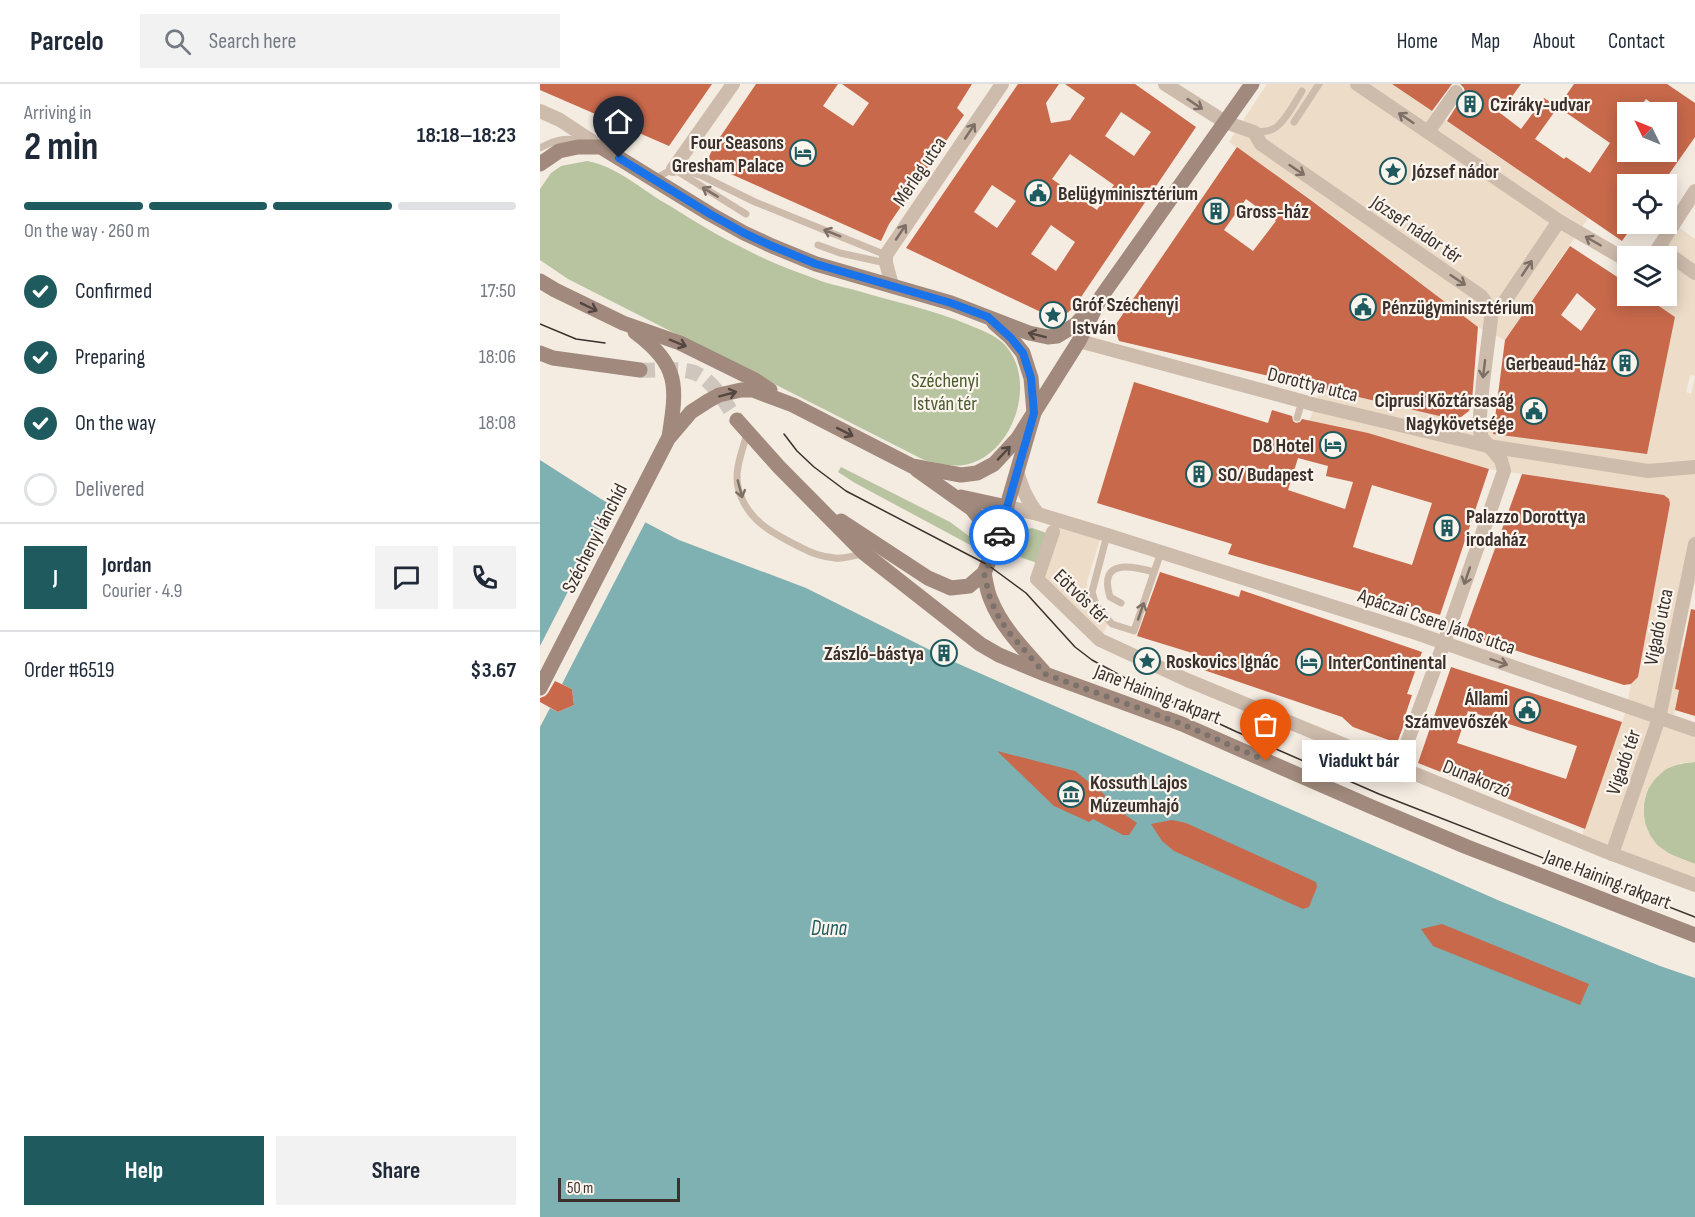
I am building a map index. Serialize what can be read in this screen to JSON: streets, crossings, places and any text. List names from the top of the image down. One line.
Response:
{"streets":{"street":["Mérleg utca","József nádor tér","Dorottya utca","Széchenyi lánchíd","Eötvös tér","Apáczai Csere János utca","Vigadó utca","Jane Haining rakpart","Vigadó tér","Dunakorzó"]},"crossings":[["Eötvös tér","Dunakorzó"],["Apáczai Csere János utca","Vigadó utca"],["Apáczai Csere János utca","Vigadó tér"],["Vigadó utca","Vigadó tér"],["Vigadó tér","Dunakorzó"]],"one_way":["Mérleg utca","Apáczai Csere János utca"],"water":["Duna"],"parks":["Széchenyi István tér"],"places":{"building":["Cziráky-udvar","Gross-ház","Gerbeaud-ház","SO/ Budapest","Palazzo Dorottya irodaház","Zászló-bástya"],"hotel":["Four Seasons Gresham Palace","D8 Hotel","InterContinental"],"place":["József nádor","Gróf Széchenyi István","Roskovics Ignác"],"public building":["Belügyminisztérium","Pénzügyminisztérium","Ciprusi Köztársaság Nagykövetsége","Állami Számvevőszék"],"other":["Viadukt bár"],"museum":["Kossuth Lajos Múzeumhajó"]},"scale_bar":"50 m","north":"top left","page":{"header":"Parcelo","search":"Search here","nav":["Home","Map","About","Contact"],"heading":["2 min","Arriving in","18:18–18:23"],"panel":["Jordan","Courier · 4.9","Order #6519","$3.67"],"bar":"On the way · 260 m","list":[["Confirmed","17:50"],["Preparing","18:06"],["On the way","18:08"],"Delivered"],"round":"J","bubble":"Viadukt bár","buttons":["Help","Share"],"scale":"50 m"}}
